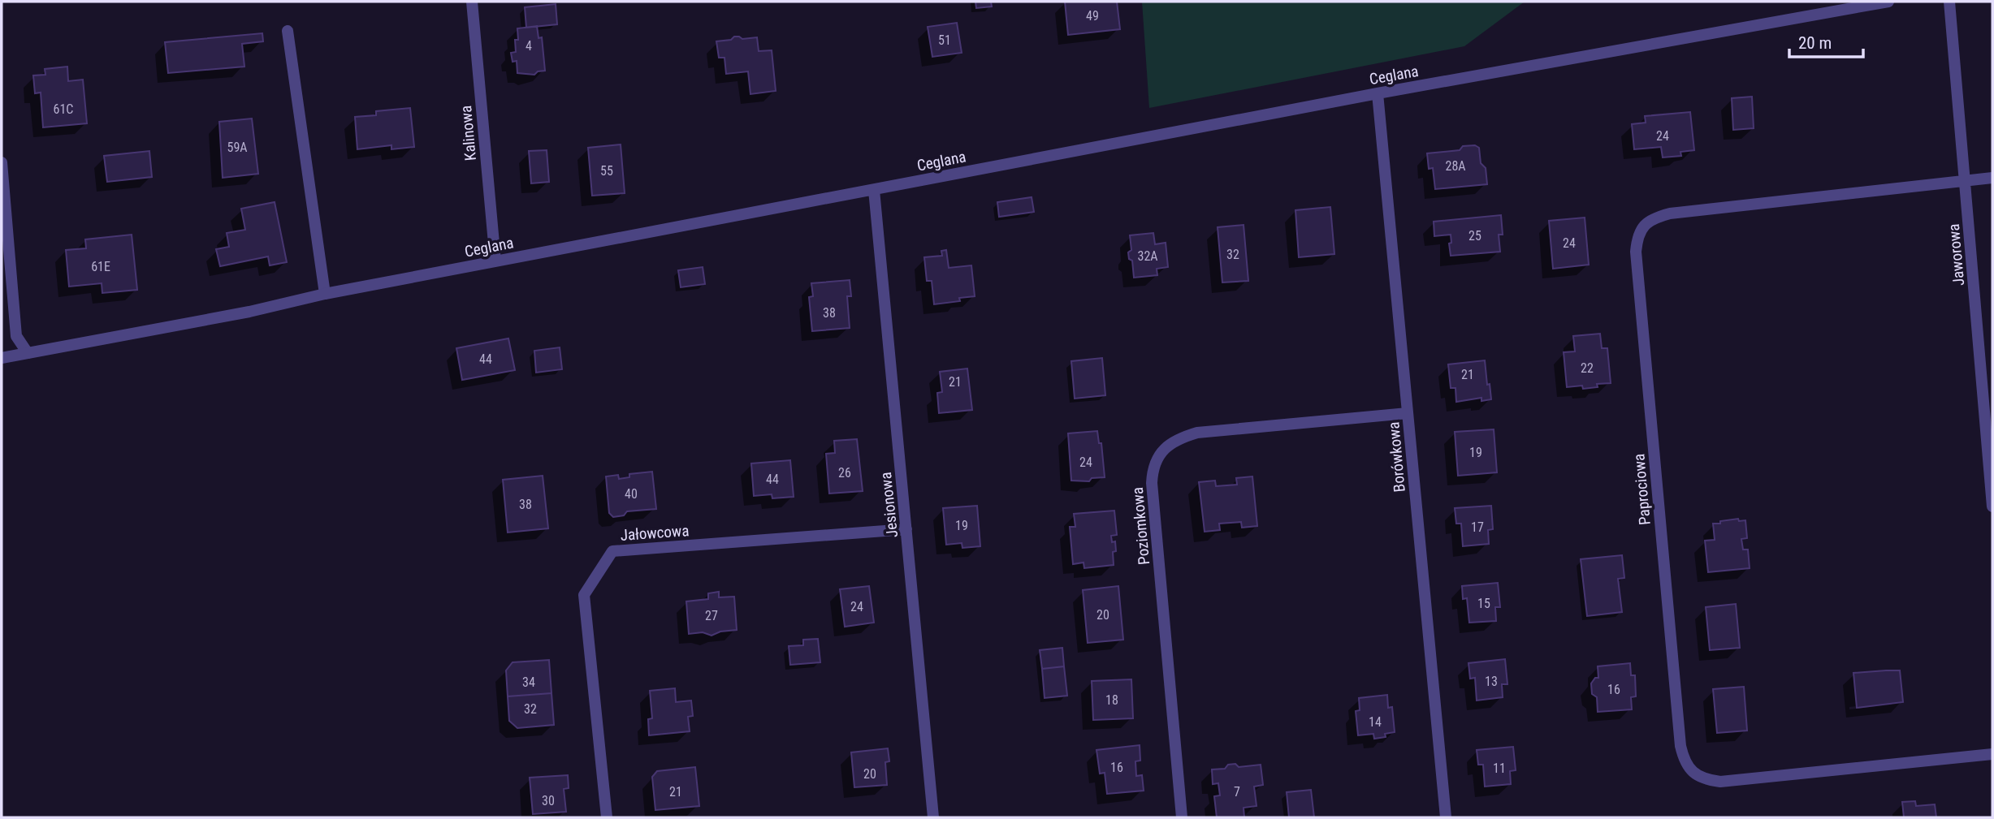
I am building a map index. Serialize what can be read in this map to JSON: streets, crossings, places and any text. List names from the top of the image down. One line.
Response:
{"streets":{"street":["Ceglana","Kalinowa","Jaworowa","Borówkowa","Paprociowa","Jesionowa","Poziomkowa","Jałowcowa"]},"crossings":[["Ceglana","Kalinowa"],["Ceglana","Borówkowa"],["Ceglana","Jesionowa"],["Jaworowa","Paprociowa"],["Borówkowa","Poziomkowa"],["Jesionowa","Jałowcowa"]],"house_numbers":["49","51","4","61C","24","59A","28A","55","25","24","32","32A","61E","38","44","22","21","21","19","24","26","44","40","38","19","17","15","24","20","27","13","34","16","18","32","14","16","11","20","21","7","30"],"scale_bar":"20 m"}
